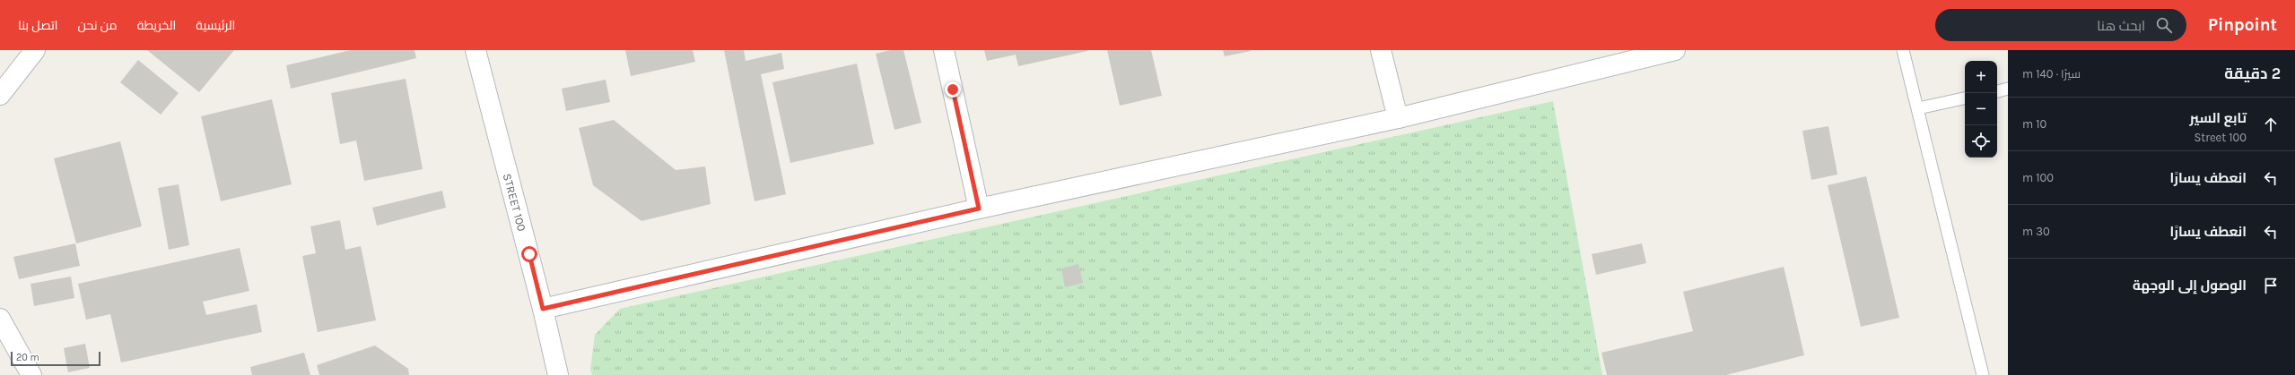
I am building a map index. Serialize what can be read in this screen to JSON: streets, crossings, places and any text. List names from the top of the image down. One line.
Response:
{"streets":{"street":["STREET 100"]},"scale_bar":"20 m","page":{"header":"Pinpoint","search":"ابحث هنا","nav":["الرئيسية","الخريطة","من نحن","اتصل بنا"],"heading":["2 دقيقة","سيرًا · 140 m"],"map_buttons":["+","−"],"list":[["تابع السير","Street 100","10 m"],["انعطف يسارًا","100 m"],["انعطف يسارًا","30 m"],"الوصول إلى الوجهة"],"scale":"20 m"}}
